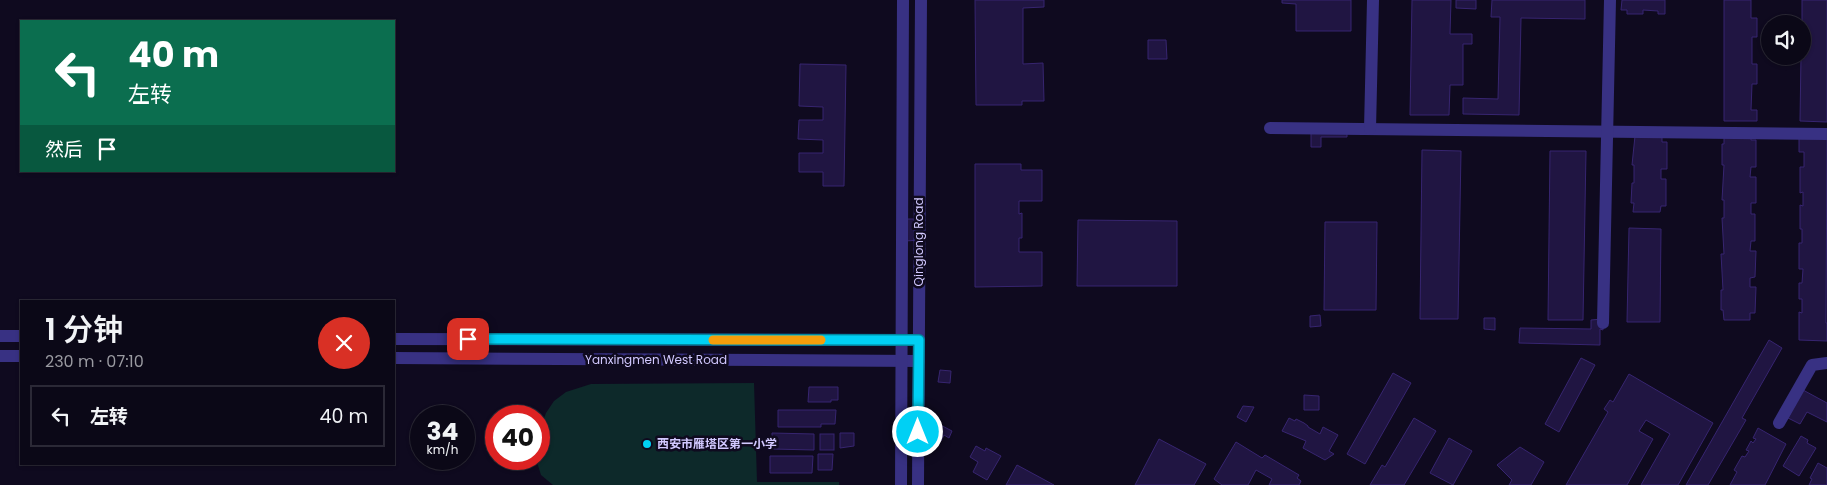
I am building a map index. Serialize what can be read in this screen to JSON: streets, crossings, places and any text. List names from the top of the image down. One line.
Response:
{"streets":{"street":["Qinglong Road","Yanxingmen West Road"]},"crossings":[["Qinglong Road","Yanxingmen West Road"]],"places":["西安市雁塔区第一小学"],"page":{"turn":["40 m","左转"],"then":"然后","heading":["1 分钟","230 m · 07:10"],"list":[{"name":"左转","value":"40 m"}],"speed":"34 km/h","limit":"40"}}
